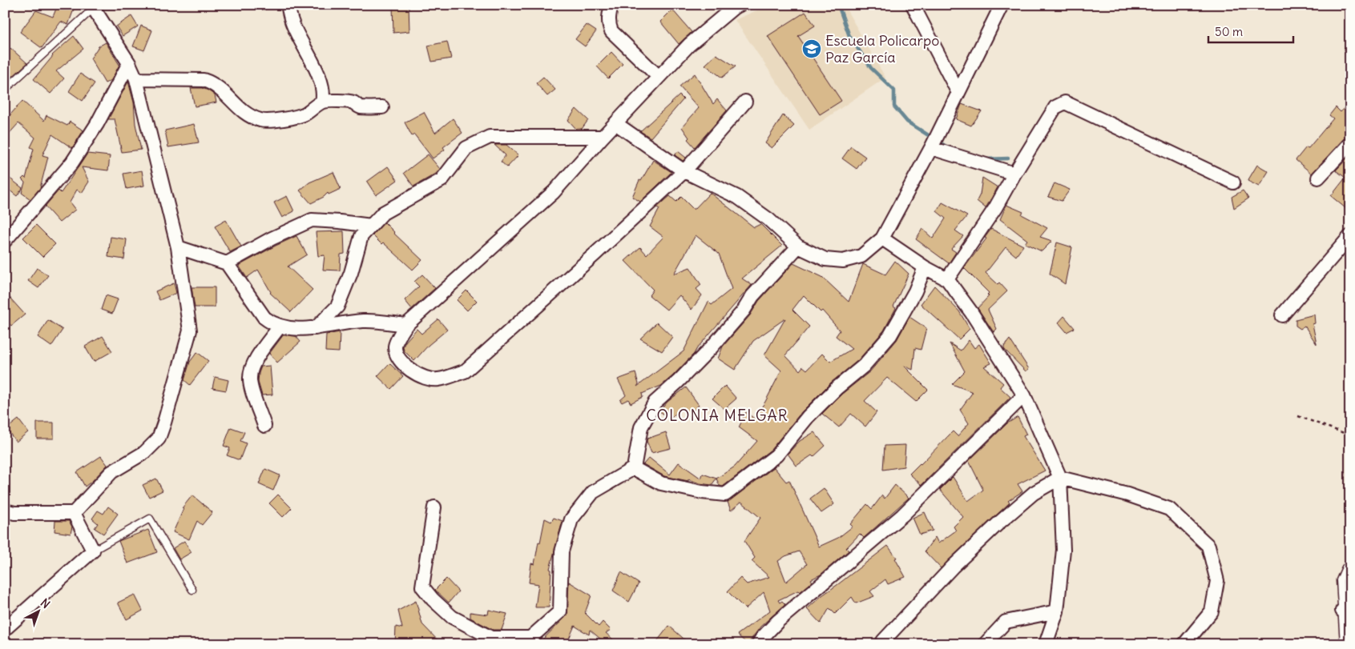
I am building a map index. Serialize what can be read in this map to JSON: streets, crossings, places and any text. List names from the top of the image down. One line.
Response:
{"districts":["COLONIA MELGAR"],"places":{"school or university":["Escuela Policarpo Paz García"]},"scale_bar":"50 m","north":"top right"}
